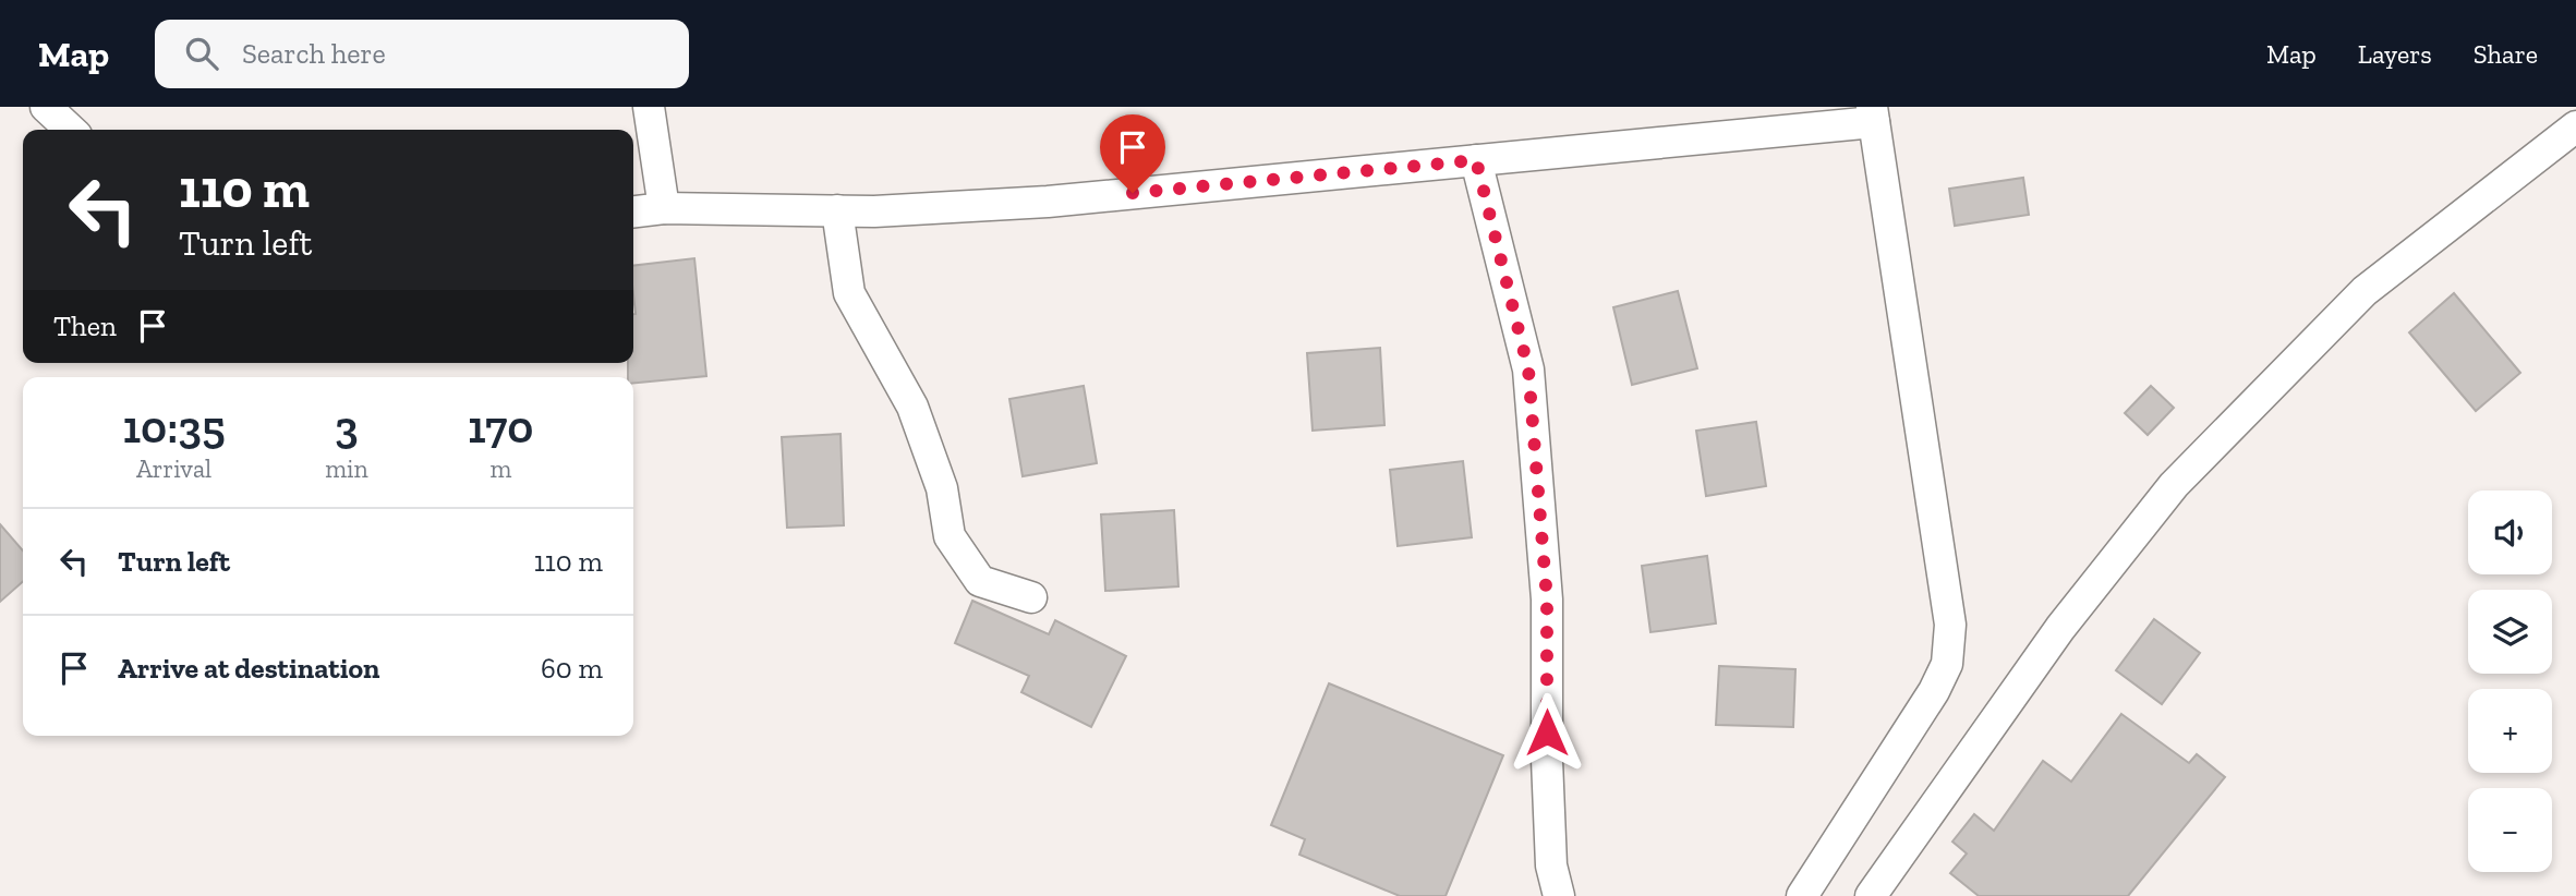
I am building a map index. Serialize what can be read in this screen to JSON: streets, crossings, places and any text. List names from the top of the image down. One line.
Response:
{"page":{"header":"Map","search":"Search here","nav":["Map","Layers","Share"],"turn":["110 m","Turn left"],"then":"Then","eta":["10:35","Arrival","3","min","170","m"],"map_buttons":["+","−"],"list":[{"name":"Turn left","value":"110 m"},{"name":"Arrive at destination","value":"60 m"}]}}
